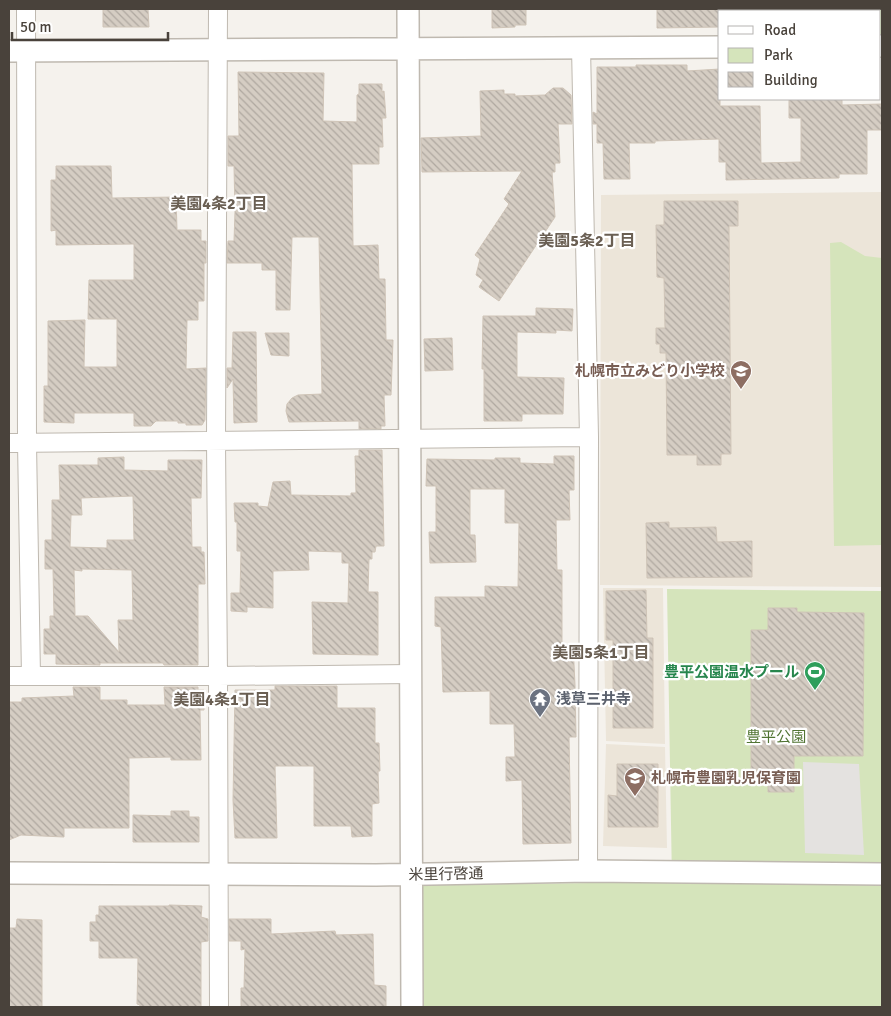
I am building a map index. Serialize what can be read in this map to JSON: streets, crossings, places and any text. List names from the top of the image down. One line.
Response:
{"streets":{"street":["米里行啓通"]},"districts":["美園4条2丁目","美園5条2丁目","美園5条1丁目","美園4条1丁目"],"parks":["豊平公園"],"places":{"school or university":["札幌市立みどり小学校","札幌市豊園乳児保育園"],"sports":["豊平公園温水プール"],"temple":["浅草三井寺"]},"legend":["Road","Park","Building"],"scale_bar":"50 m"}
